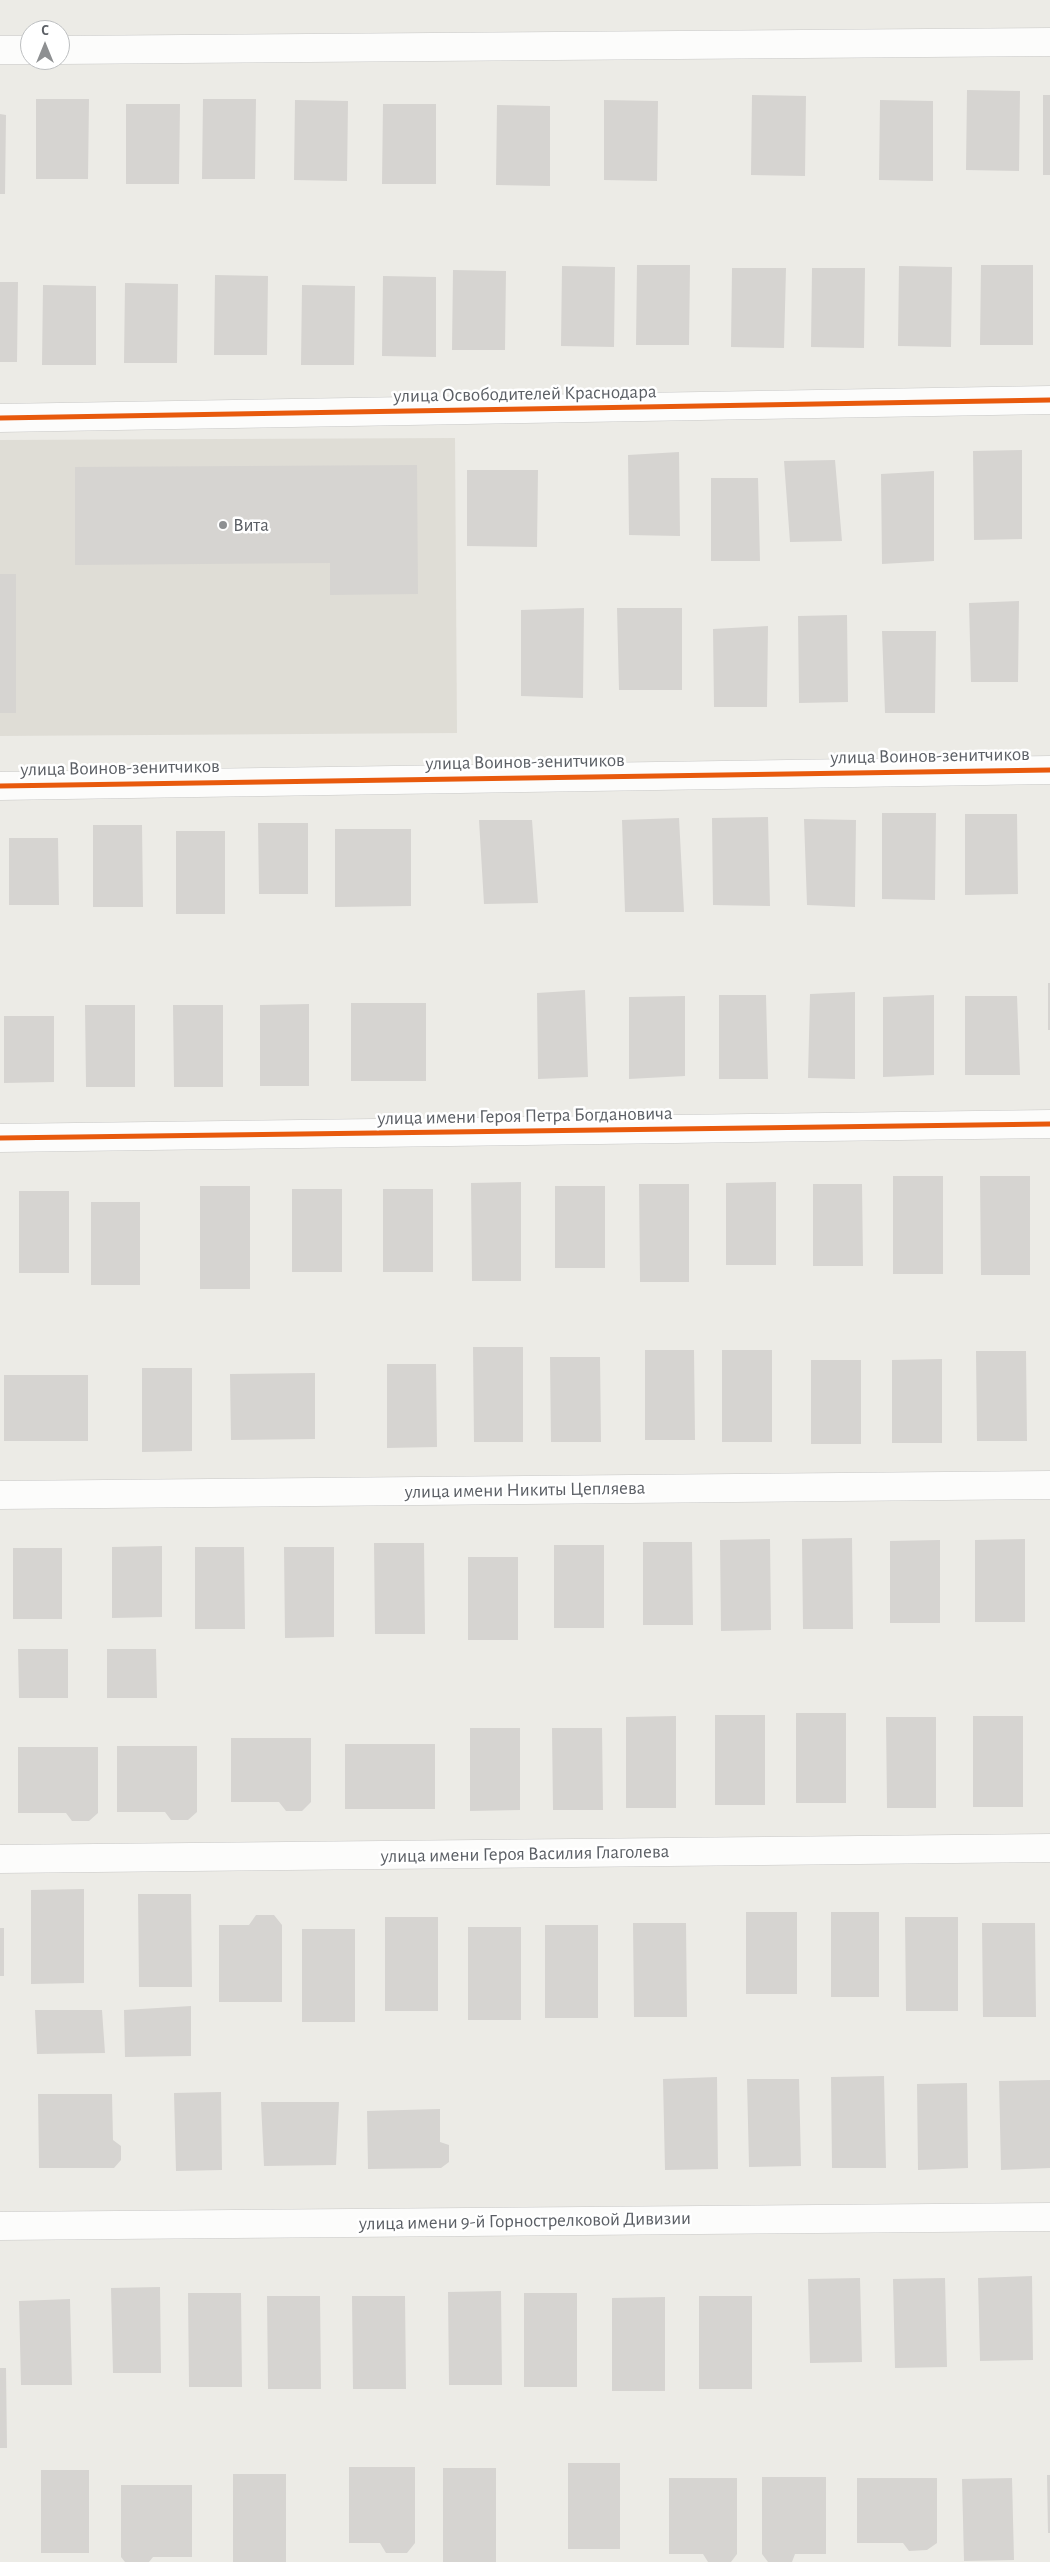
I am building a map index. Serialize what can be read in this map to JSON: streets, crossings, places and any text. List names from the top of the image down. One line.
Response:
{"streets":{"street":["улица Освободителей Краснодара","улица Воинов-зенитчиков","улица имени Героя Петра Богдановича","улица имени Никиты Цепляева","улица имени Героя Василия Глаголева","улица имени 9-й Горнострелковой Дивизии"]},"places":["Вита"],"north":"top"}
